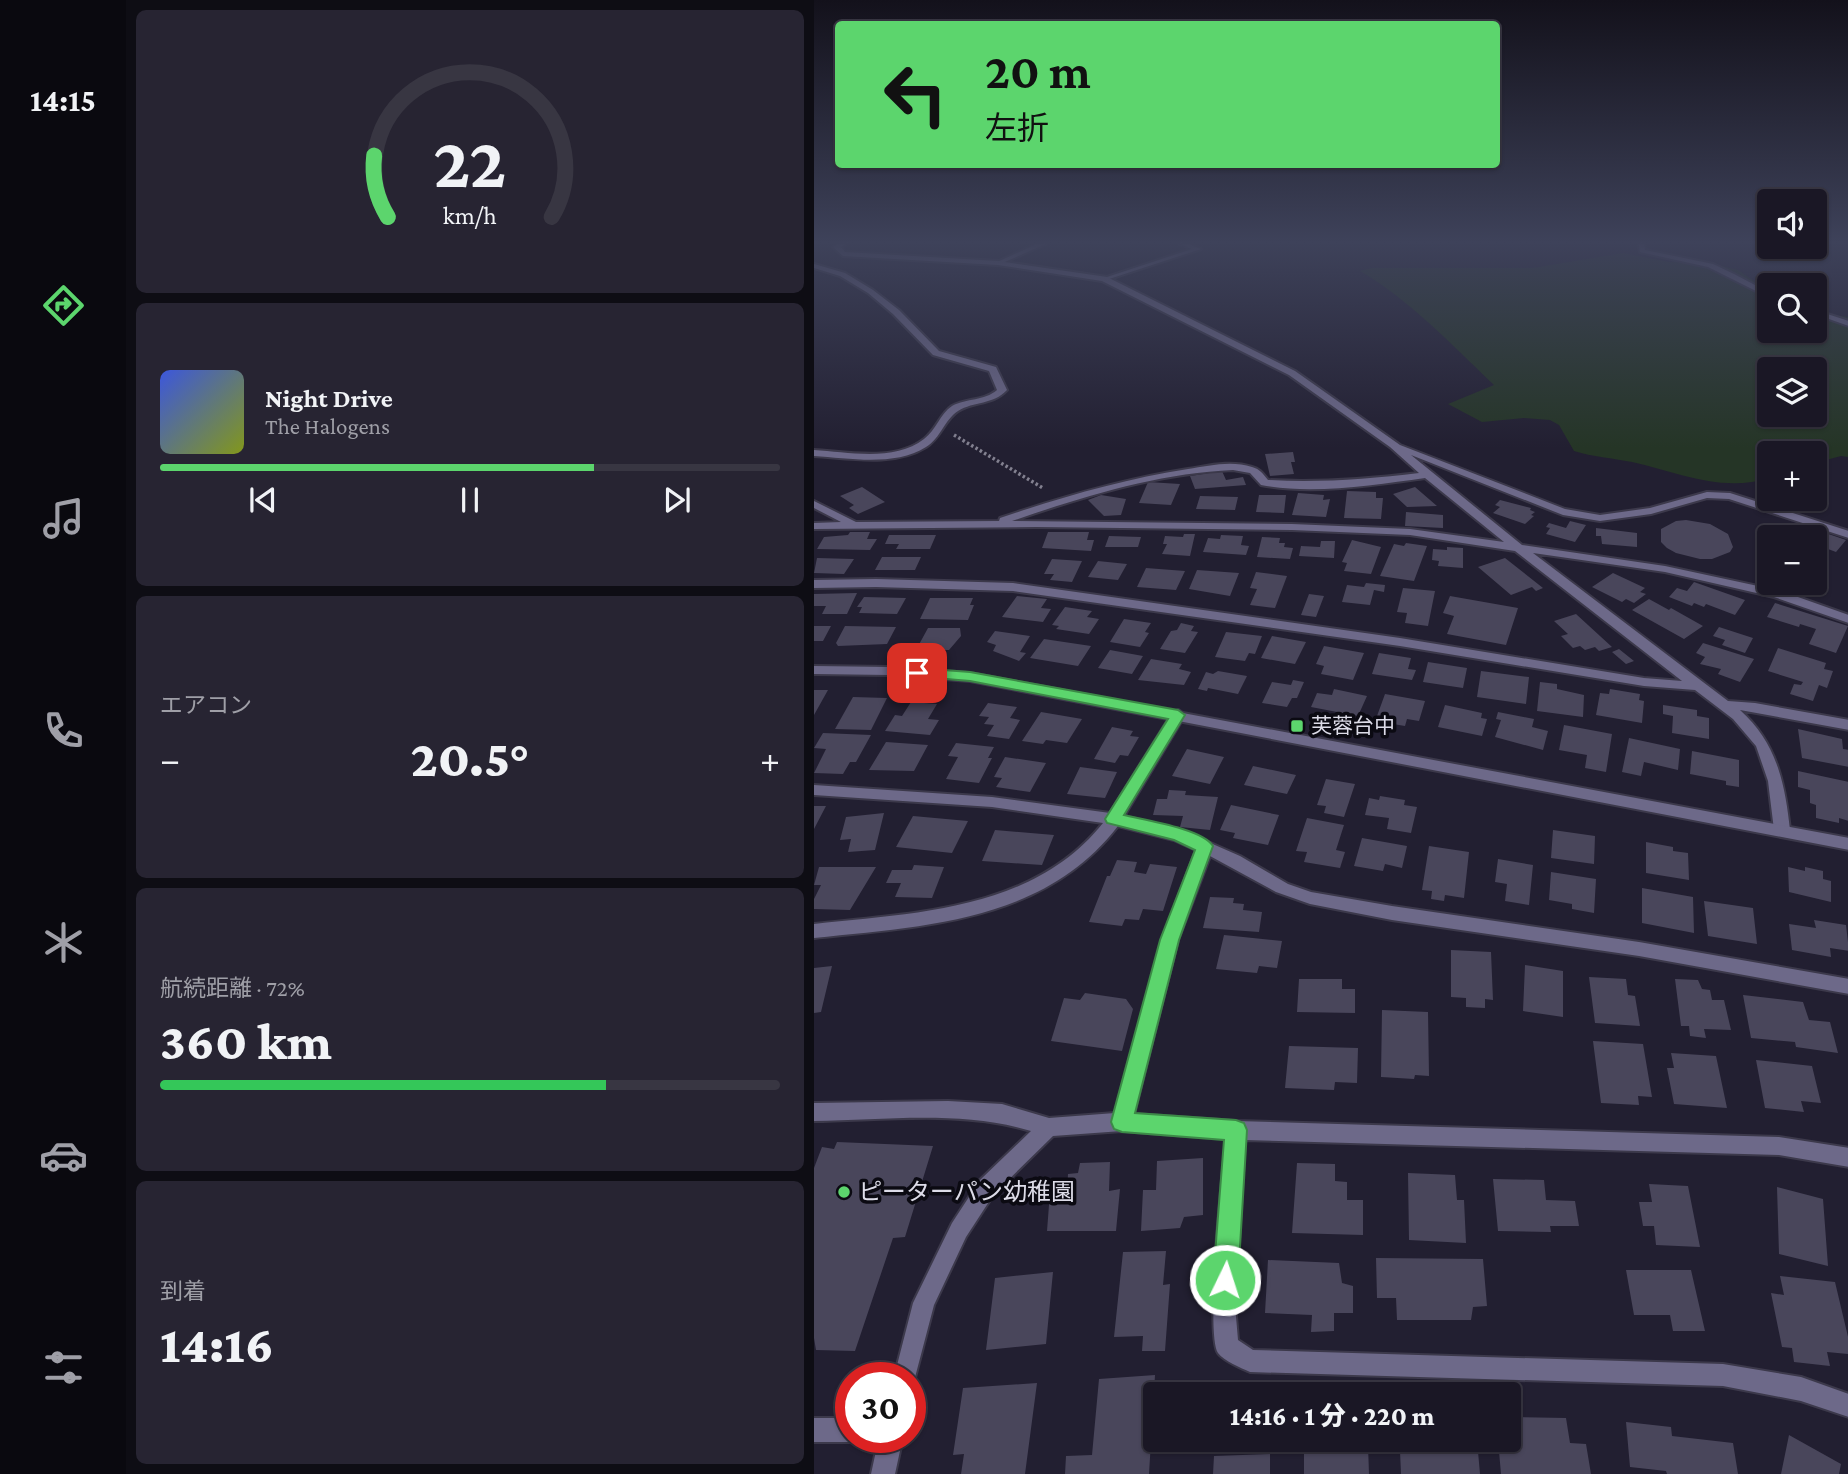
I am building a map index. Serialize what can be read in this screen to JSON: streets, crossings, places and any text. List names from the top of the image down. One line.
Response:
{"places":{"transit":["芙蓉台中"],"other":["ピーターパン幼稚園"]},"page":{"tabs":"14:15","turn":["20 m","左折"],"map_buttons":["+","−"],"song":["Night Drive","The Halogens"],"tile":["エアコン",["航続距離 · 72%","360 km"],["到着","14:16"]],"heat":["−","20.5°","+"],"limit":"30","trip":"14:16 · 1 分 · 220 m","gauge":["22","km/h"]}}
